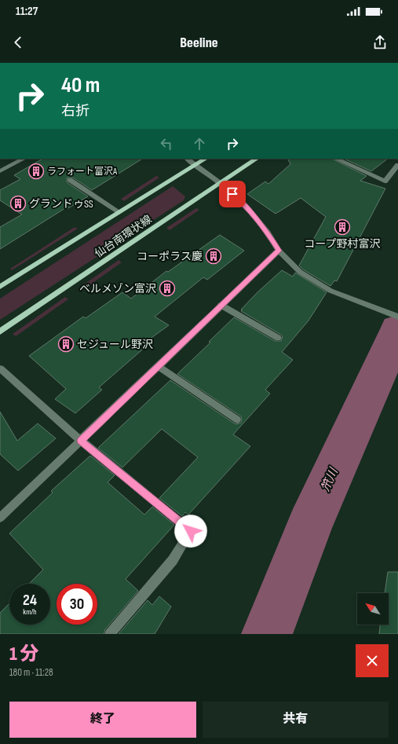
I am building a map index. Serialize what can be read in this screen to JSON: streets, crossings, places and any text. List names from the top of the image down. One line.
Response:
{"streets":{"main road":["仙台南環状線"]},"water":["笊川"],"places":{"building":["ラフォート富沢A","グランドゥSS","コープ野村富沢","コーポラス慶","ベルメゾン富沢","セジュール野沢"]},"north":"top left","page":{"status":"11:27","header":"Beeline","turn":["40 m","右折"],"speed":"24 km/h","limit":"30","heading":["1 分","180 m · 11:28"],"buttons":["終了","共有"]}}
